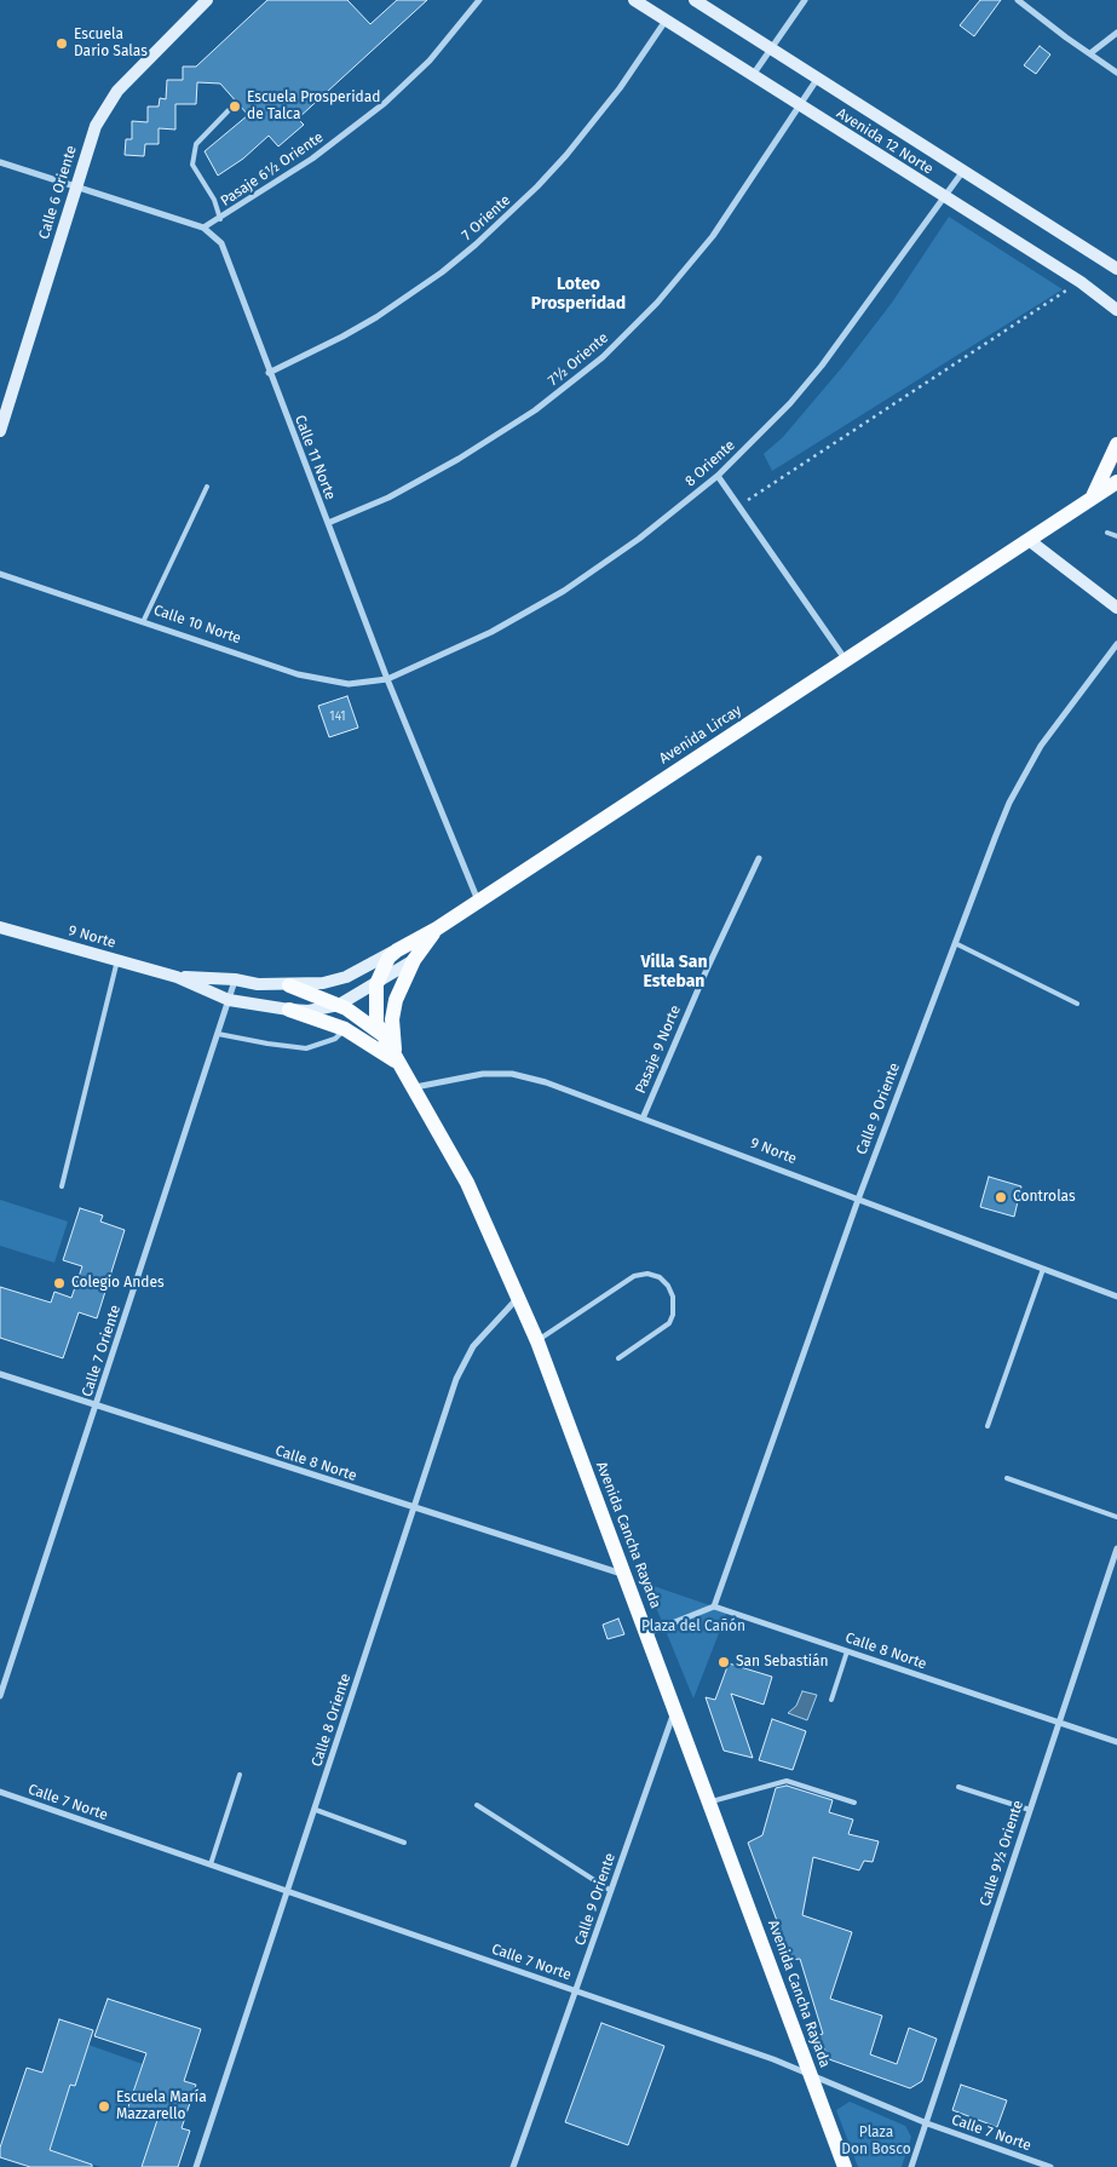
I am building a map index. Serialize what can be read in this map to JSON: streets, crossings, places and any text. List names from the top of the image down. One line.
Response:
{"streets":{"main road":["Avenida 12 Norte","Calle 6 Oriente","Avenida Lircay","9 Norte","Avenida Cancha Rayada"],"street":["Pasaje 6½ Oriente","7 Oriente","7½ Oriente","Calle 11 Norte","8 Oriente","Calle 10 Norte","Pasaje 9 Norte","Calle 9 Oriente","Calle 7 Oriente","Calle 8 Norte","Calle 8 Oriente","Calle 7 Norte","Calle 9½ Oriente"]},"crossings":[["Avenida 12 Norte","7 Oriente"],["Avenida 12 Norte","7½ Oriente"],["Avenida 12 Norte","8 Oriente"],["Pasaje 6½ Oriente","Calle 11 Norte"],["Calle 6 Oriente","Calle 11 Norte"],["7 Oriente","Calle 11 Norte"],["7½ Oriente","Calle 11 Norte"],["Calle 11 Norte","8 Oriente"],["Calle 11 Norte","Calle 10 Norte"],["Calle 11 Norte","Avenida Lircay"],["8 Oriente","Calle 10 Norte"],["Avenida Lircay","9 Norte"],["Avenida Lircay","Avenida Cancha Rayada"],["9 Norte","Pasaje 9 Norte"],["9 Norte","Calle 9 Oriente"],["9 Norte","Calle 7 Oriente"],["9 Norte","Avenida Cancha Rayada"],["Calle 9 Oriente","Calle 8 Norte"],["Calle 9 Oriente","Avenida Cancha Rayada"],["Calle 9 Oriente","Calle 7 Norte"],["Calle 7 Oriente","Calle 8 Norte"],["Calle 8 Norte","Avenida Cancha Rayada"],["Calle 8 Norte","Calle 8 Oriente"],["Calle 8 Norte","Calle 9½ Oriente"],["Avenida Cancha Rayada","Calle 8 Oriente"],["Avenida Cancha Rayada","Calle 7 Norte"],["Calle 8 Oriente","Calle 7 Norte"],["Calle 7 Norte","Calle 9½ Oriente"]],"districts":["Loteo Prosperidad","Villa San Esteban"],"parks":["Plaza del Cañón","Plaza Don Bosco"],"places":["Escuela Dario Salas","Escuela Prosperidad de Talca","Controlas","Colegio Andes","San Sebastián","Escuela María Mazzarello"],"house_numbers":["141"]}
